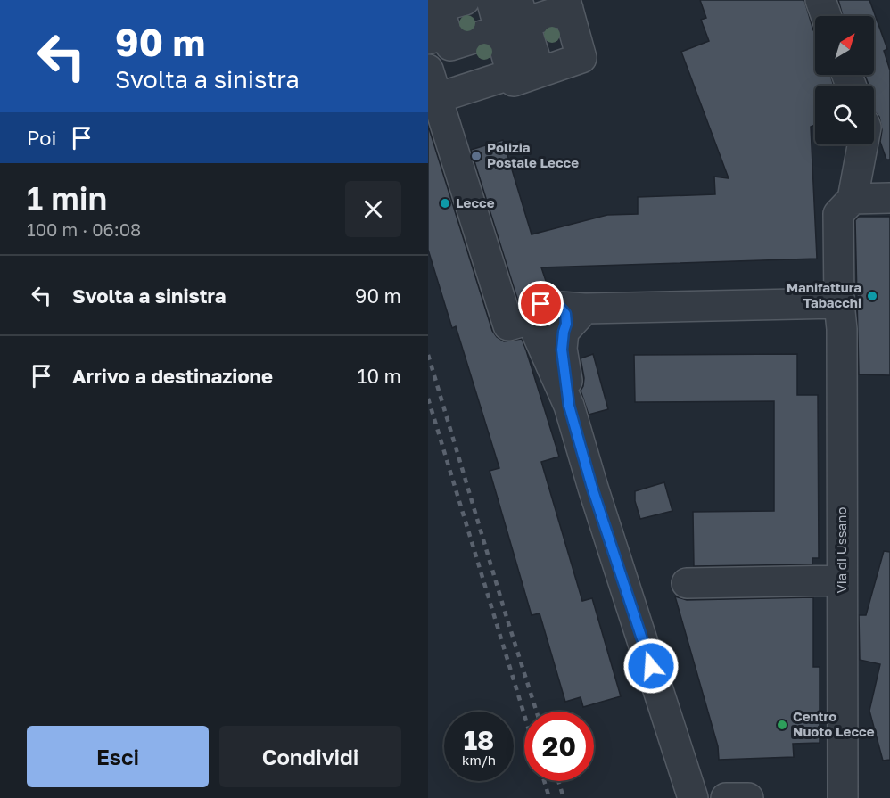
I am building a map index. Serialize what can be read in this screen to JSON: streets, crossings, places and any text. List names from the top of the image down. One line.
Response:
{"streets":{"street":["Via di Ussano"]},"places":["Polizia Postale Lecce","Lecce","Manifattura Tabacchi","Centro Nuoto Lecce"],"north":"top right","page":{"turn":["90 m","Svolta a sinistra"],"then":"Poi","heading":["1 min","100 m · 06:08"],"list":[{"name":"Svolta a sinistra","value":"90 m"},{"name":"Arrivo a destinazione","value":"10 m"}],"speed":"18 km/h","limit":"20","buttons":["Esci","Condividi"]}}
